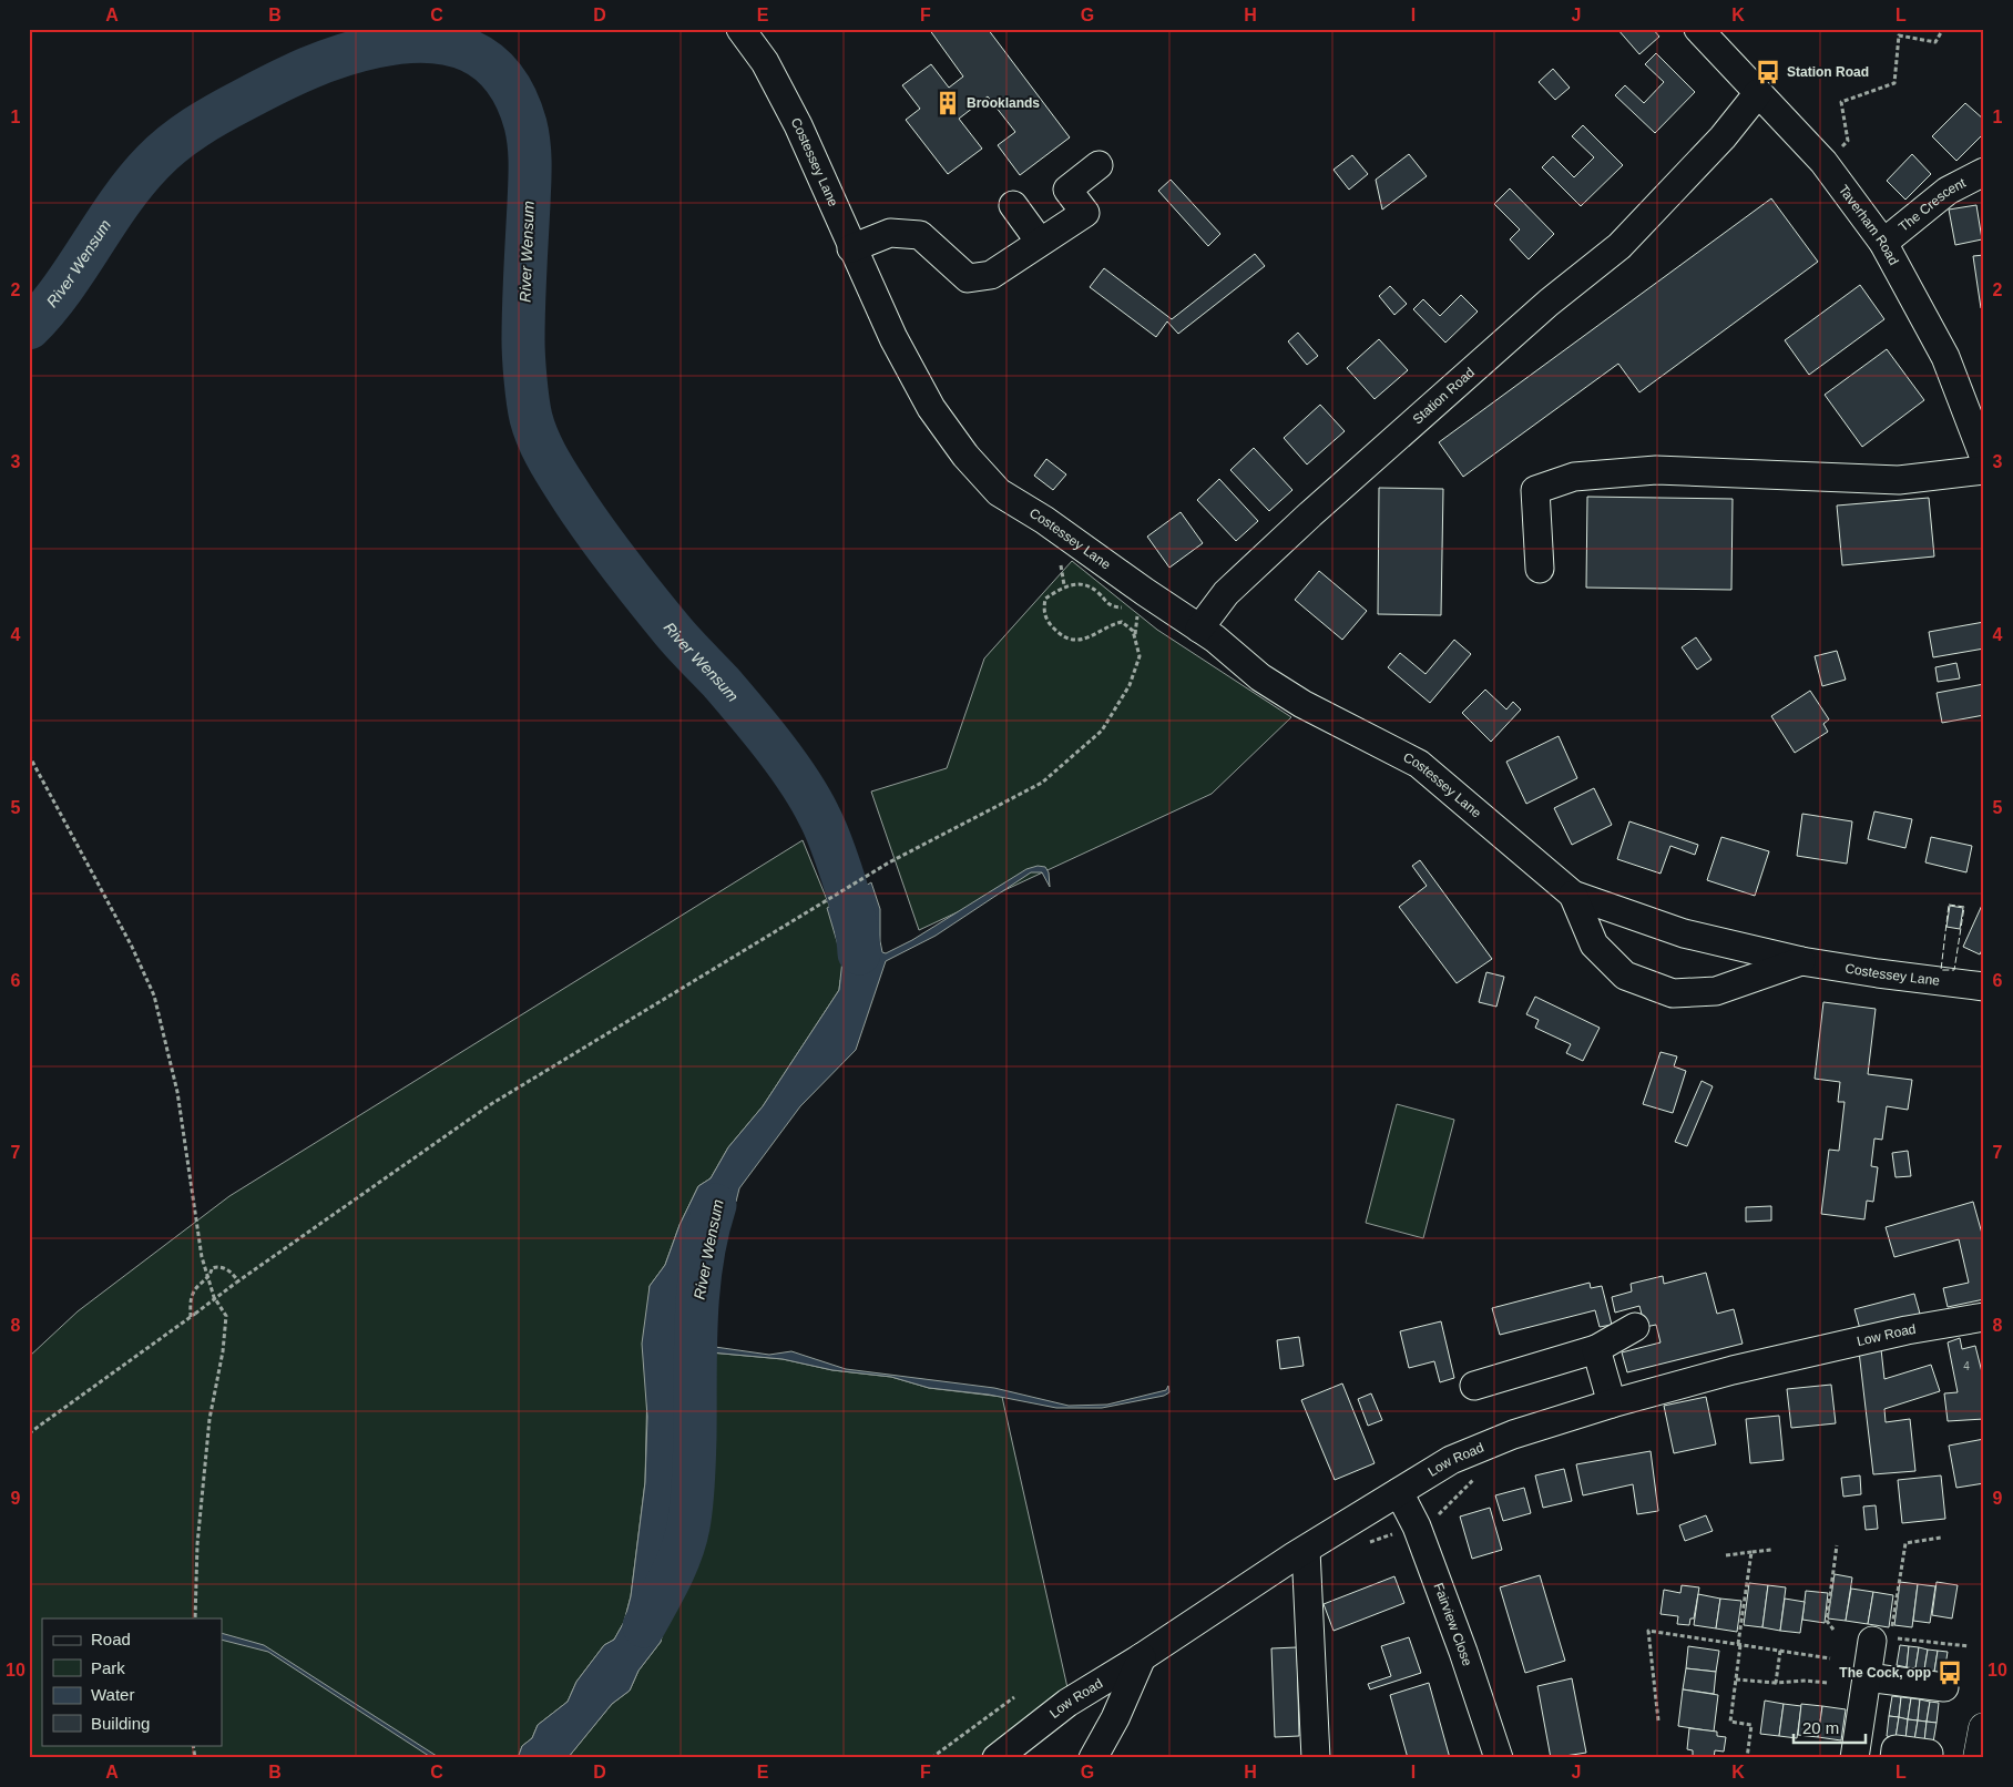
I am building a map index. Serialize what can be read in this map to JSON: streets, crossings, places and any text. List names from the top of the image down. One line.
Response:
{"streets":{"street":["Costessey Lane","The Crescent","Taverham Road","Station Road","Low Road","Fairview Close"]},"crossings":[["Costessey Lane","Station Road"],["The Crescent","Taverham Road"],["Taverham Road","Station Road"],["Low Road","Fairview Close"]],"water":["River Wensum"],"places":{"bus stop":["Station Road","The Cock, opp"],"building":["Brooklands"]},"house_numbers":["4"],"legend":["Road","Park","Water","Building"],"scale_bar":"20 m","grid":{"columns":["A","B","C","D","E","F","G","H","I","J","K","L"],"rows":["1","2","3","4","5","6","7","8","9","10"]}}
